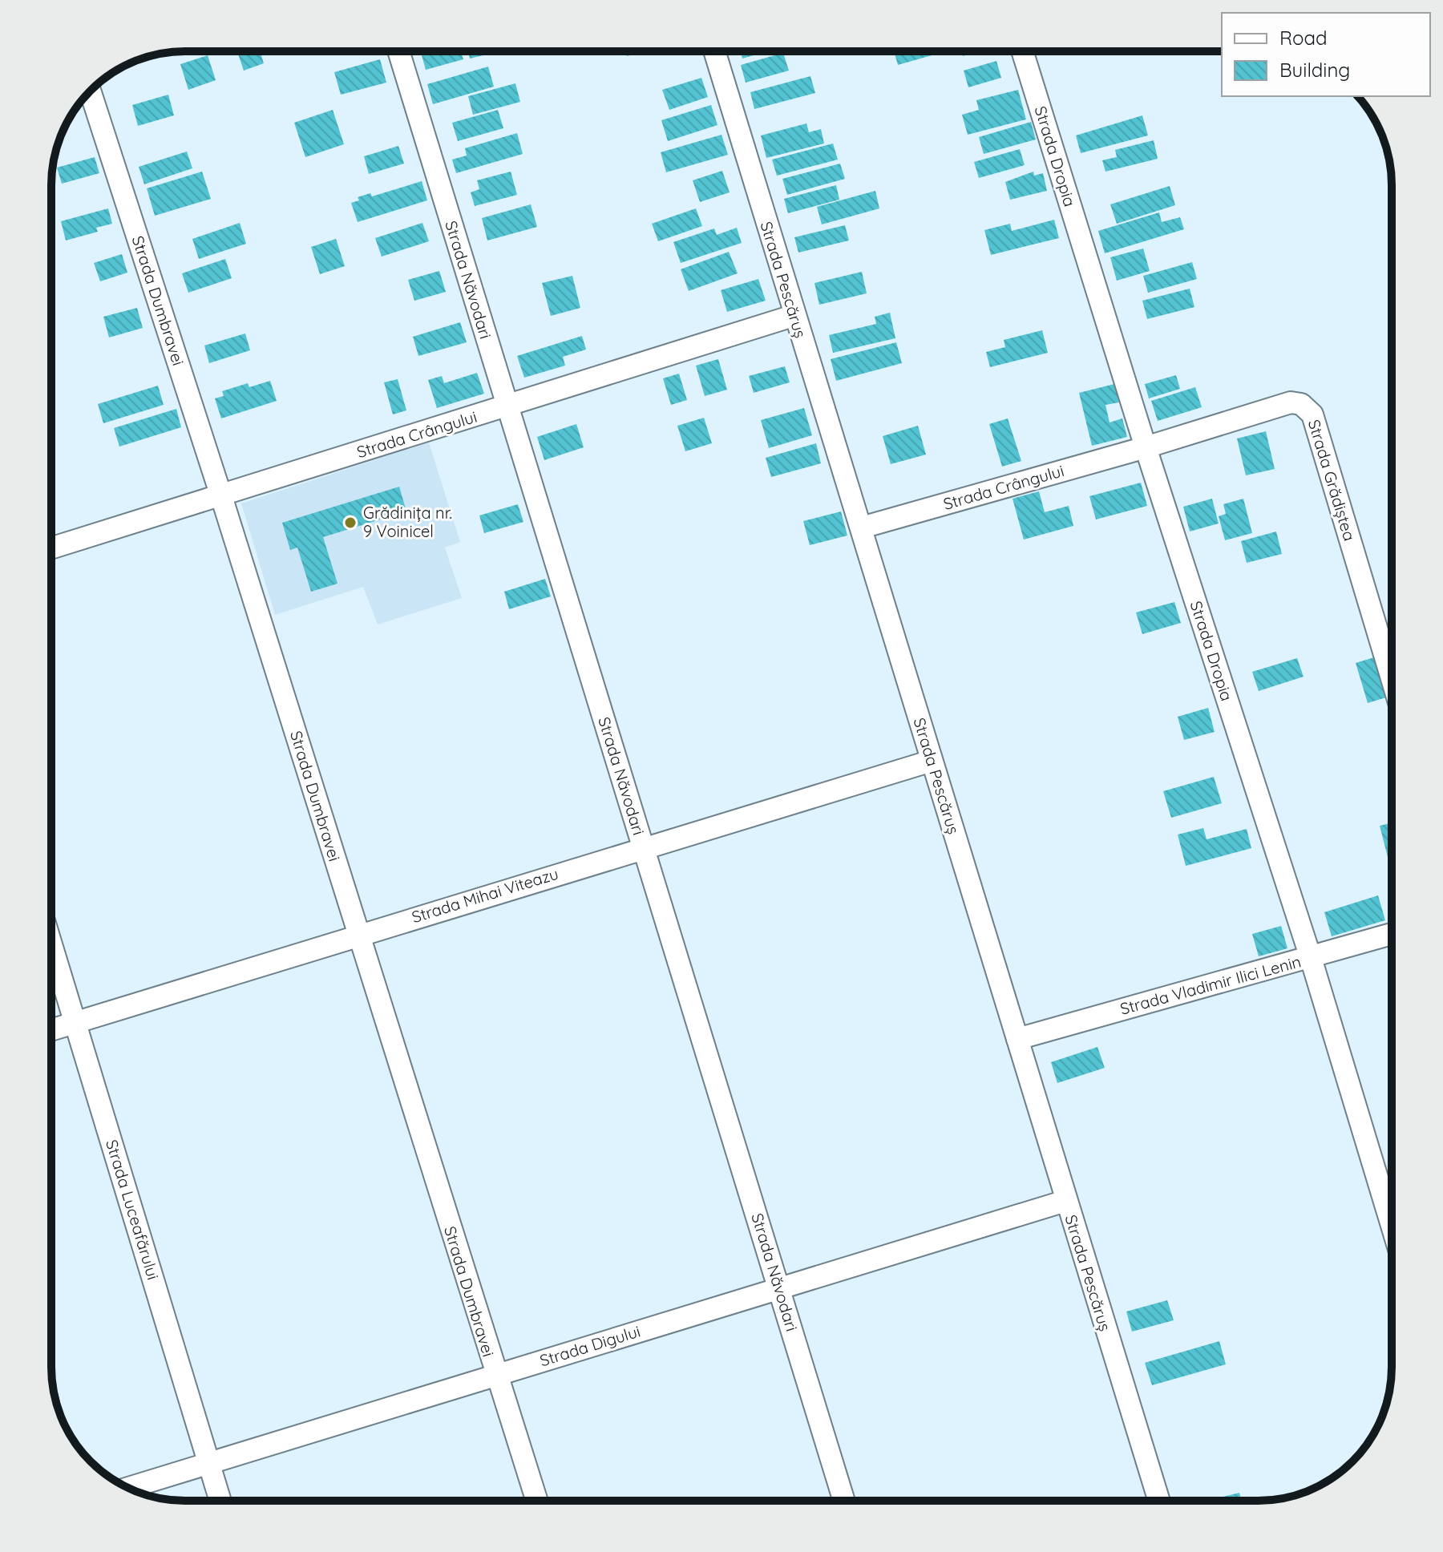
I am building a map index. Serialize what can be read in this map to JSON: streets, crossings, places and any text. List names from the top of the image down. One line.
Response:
{"streets":{"street":["Strada Dropia","Strada Năvodari","Strada Pescăruș","Strada Dumbravei","Strada Crângului","Strada Grădiștea","Strada Mihai Viteazu","Strada Vladimir Ilici Lenin","Strada Luceafărului","Strada Digului"]},"crossings":[["Strada Dropia","Strada Crângului"],["Strada Dropia","Strada Grădiștea"],["Strada Dropia","Strada Vladimir Ilici Lenin"],["Strada Năvodari","Strada Crângului"],["Strada Năvodari","Strada Mihai Viteazu"],["Strada Năvodari","Strada Digului"],["Strada Pescăruș","Strada Crângului"],["Strada Pescăruș","Strada Mihai Viteazu"],["Strada Pescăruș","Strada Vladimir Ilici Lenin"],["Strada Pescăruș","Strada Digului"],["Strada Dumbravei","Strada Crângului"],["Strada Dumbravei","Strada Mihai Viteazu"],["Strada Dumbravei","Strada Digului"],["Strada Crângului","Strada Grădiștea"],["Strada Mihai Viteazu","Strada Luceafărului"],["Strada Luceafărului","Strada Digului"]],"places":["Grădinița nr. 9 Voinicel"],"legend":["Road","Building"]}
